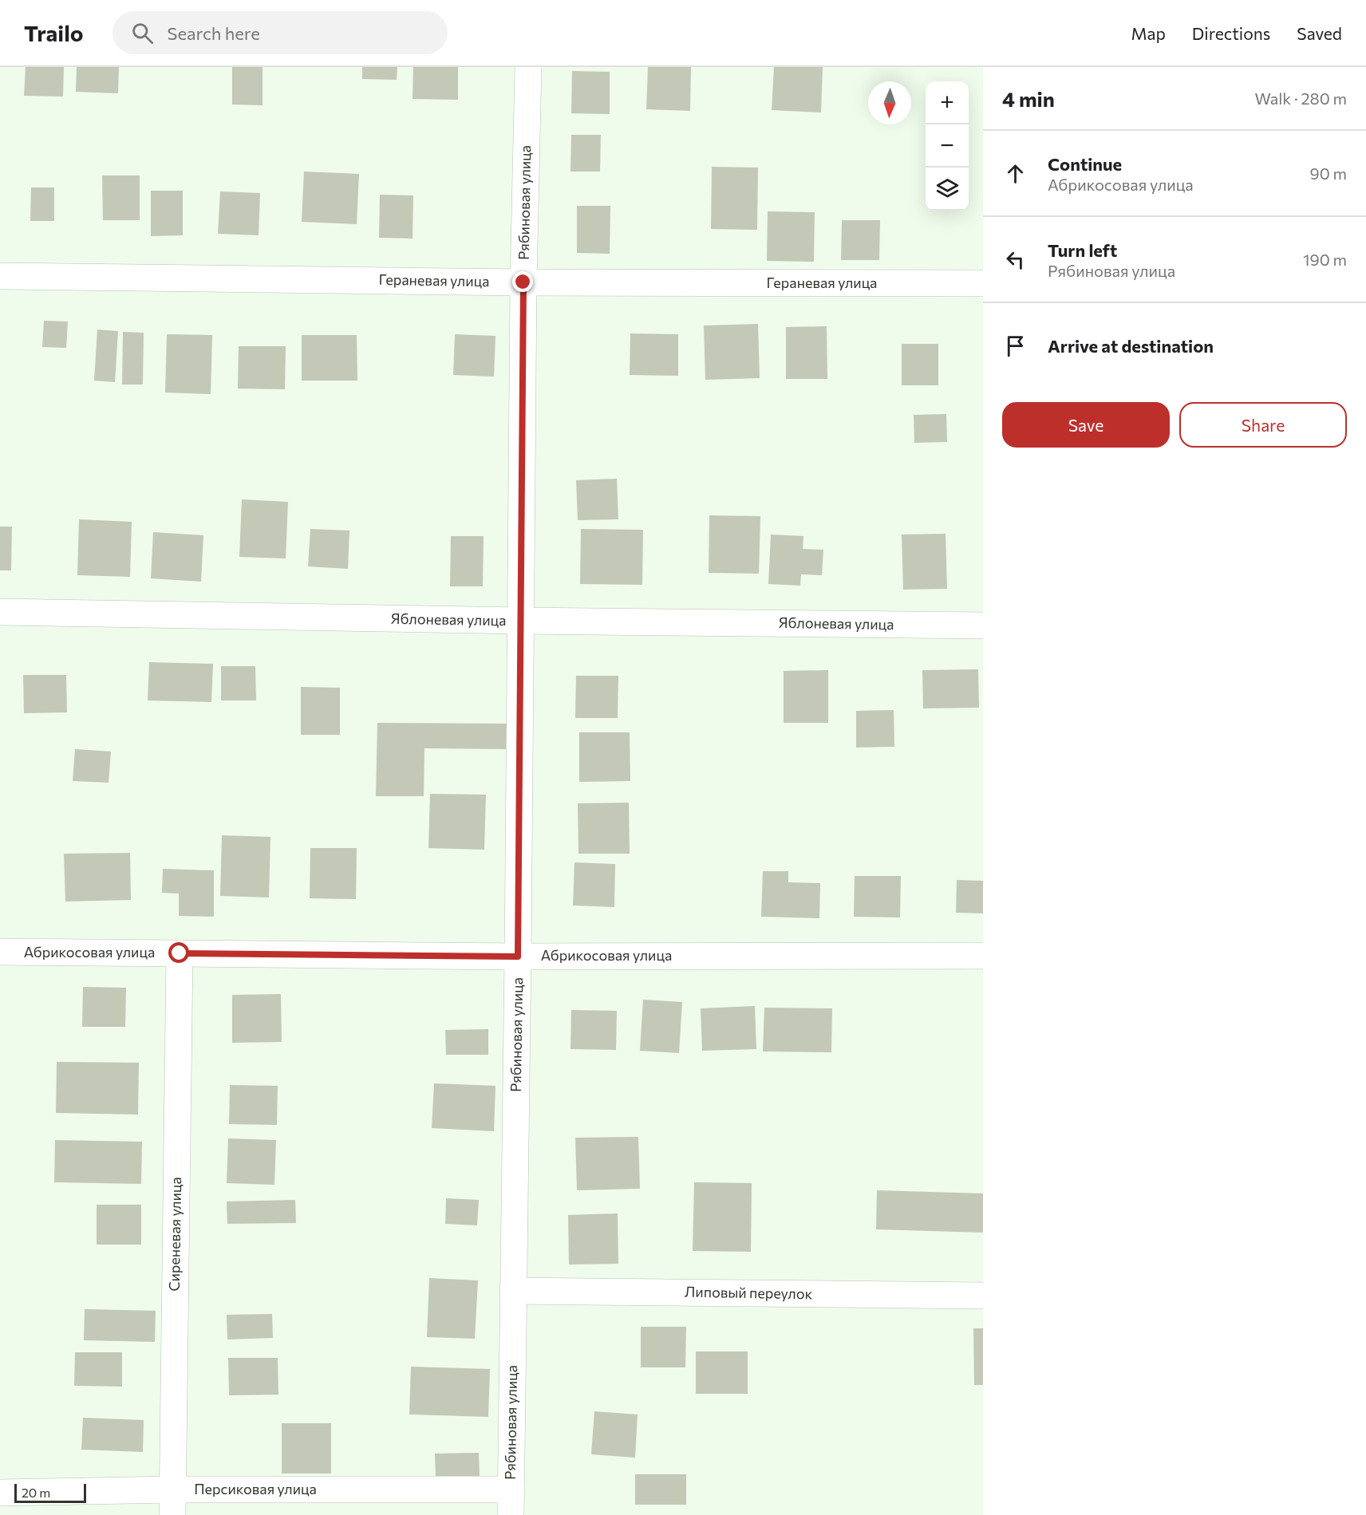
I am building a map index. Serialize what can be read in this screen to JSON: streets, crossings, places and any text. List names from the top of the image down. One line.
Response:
{"streets":{"street":["Рябиновая улица","Гераневая улица","Яблоневая улица","Абрикосовая улица","Сиреневая улица","Липовый переулок","Персиковая улица"]},"crossings":[["Рябиновая улица","Гераневая улица"],["Рябиновая улица","Яблоневая улица"],["Рябиновая улица","Абрикосовая улица"],["Рябиновая улица","Липовый переулок"],["Рябиновая улица","Персиковая улица"],["Абрикосовая улица","Сиреневая улица"],["Сиреневая улица","Персиковая улица"]],"scale_bar":"20 m","north":"bottom","page":{"header":"Trailo","search":"Search here","nav":["Map","Directions","Saved"],"heading":["4 min","Walk · 280 m"],"map_buttons":["+","−"],"list":[["Continue","Абрикосовая улица","90 m"],["Turn left","Рябиновая улица","190 m"],"Arrive at destination"],"buttons":["Save","Share"],"scale":"20 m"}}
